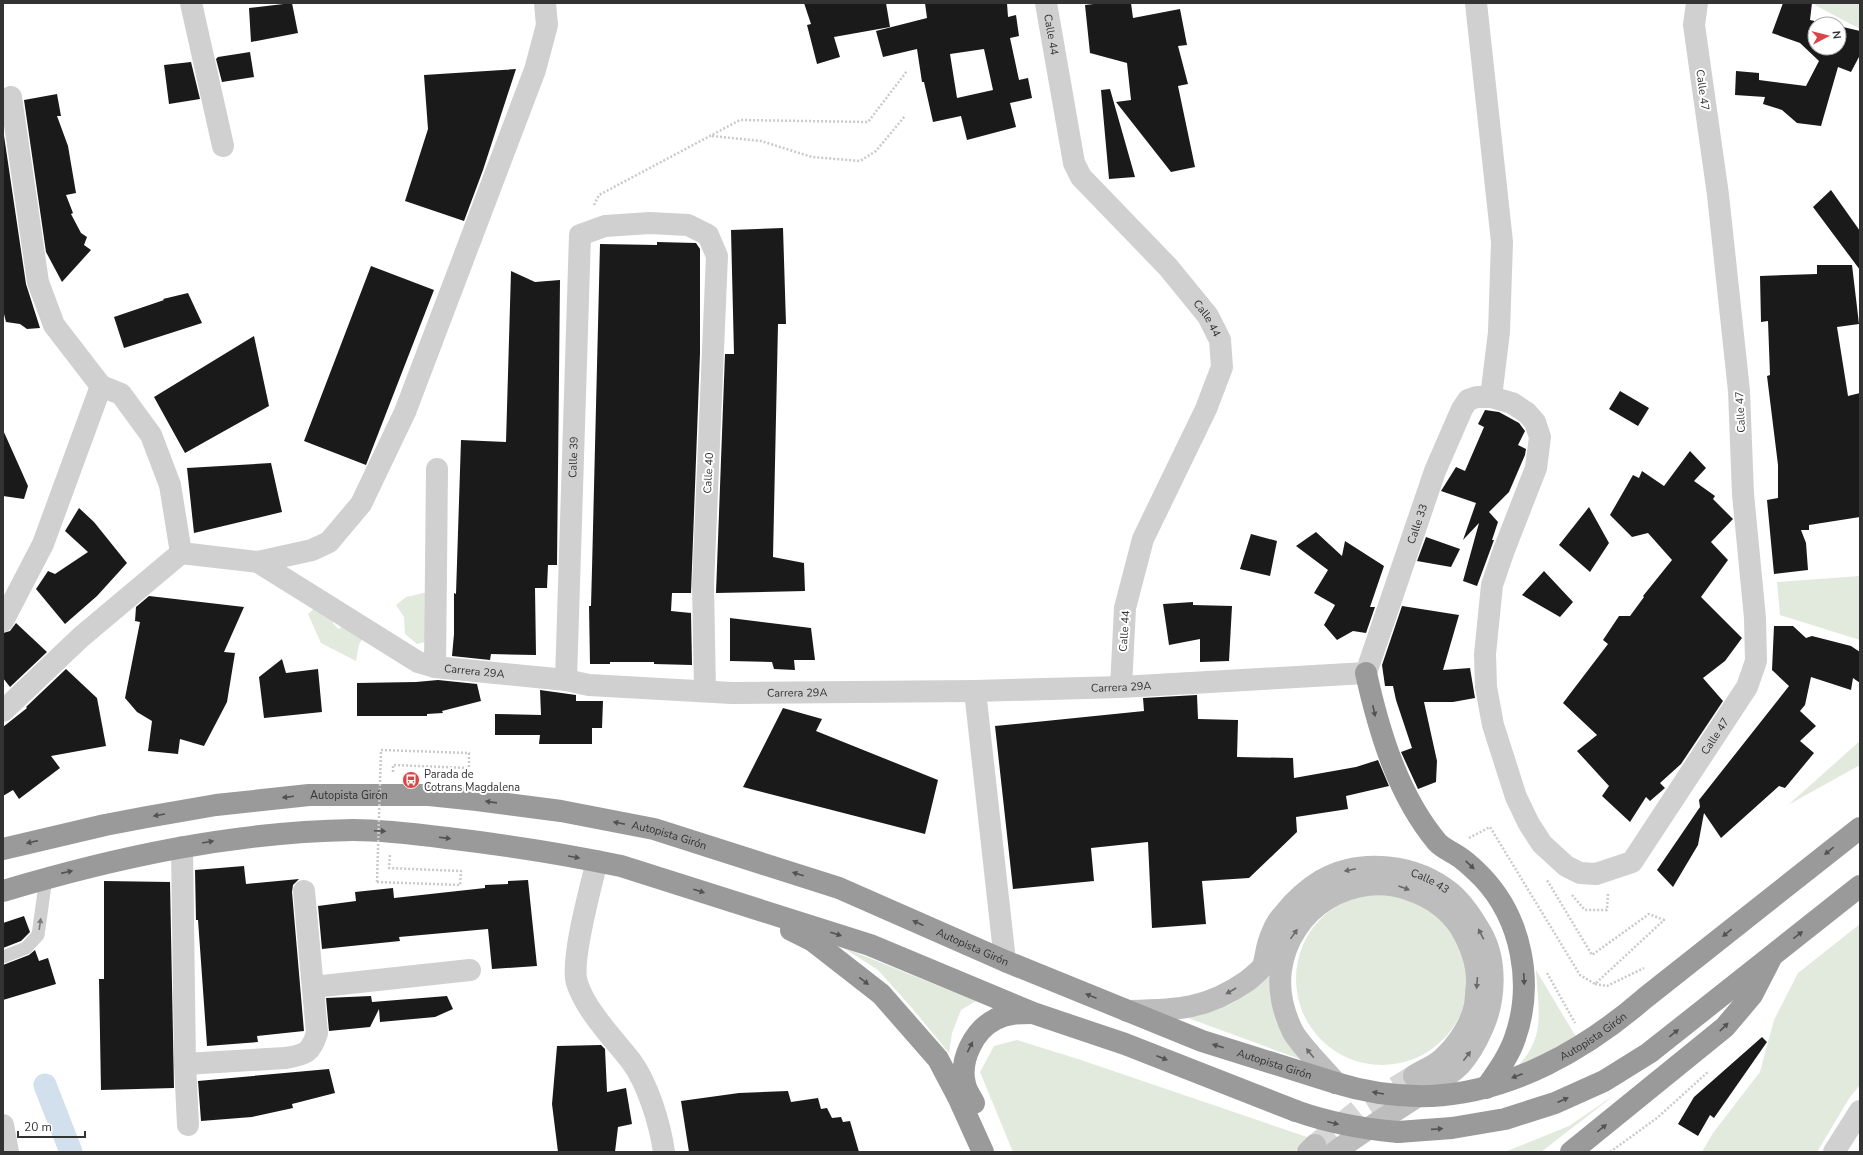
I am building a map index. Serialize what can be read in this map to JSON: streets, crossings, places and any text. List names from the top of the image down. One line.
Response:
{"streets":{"highway":["Autopista Girón"],"street":["Calle 44","Calle 47","Calle 39","Calle 40","Calle 33","Carrera 29A","Calle 43"]},"crossings":[["Calle 44","Carrera 29A"],["Calle 47","Calle 33"],["Calle 39","Calle 40"],["Calle 39","Carrera 29A"],["Calle 40","Carrera 29A"],["Calle 33","Carrera 29A"],["Autopista Girón","Calle 43"]],"places":{"bus stop":["Parada de Cotrans Magdalena"]},"scale_bar":"20 m","north":"right"}
